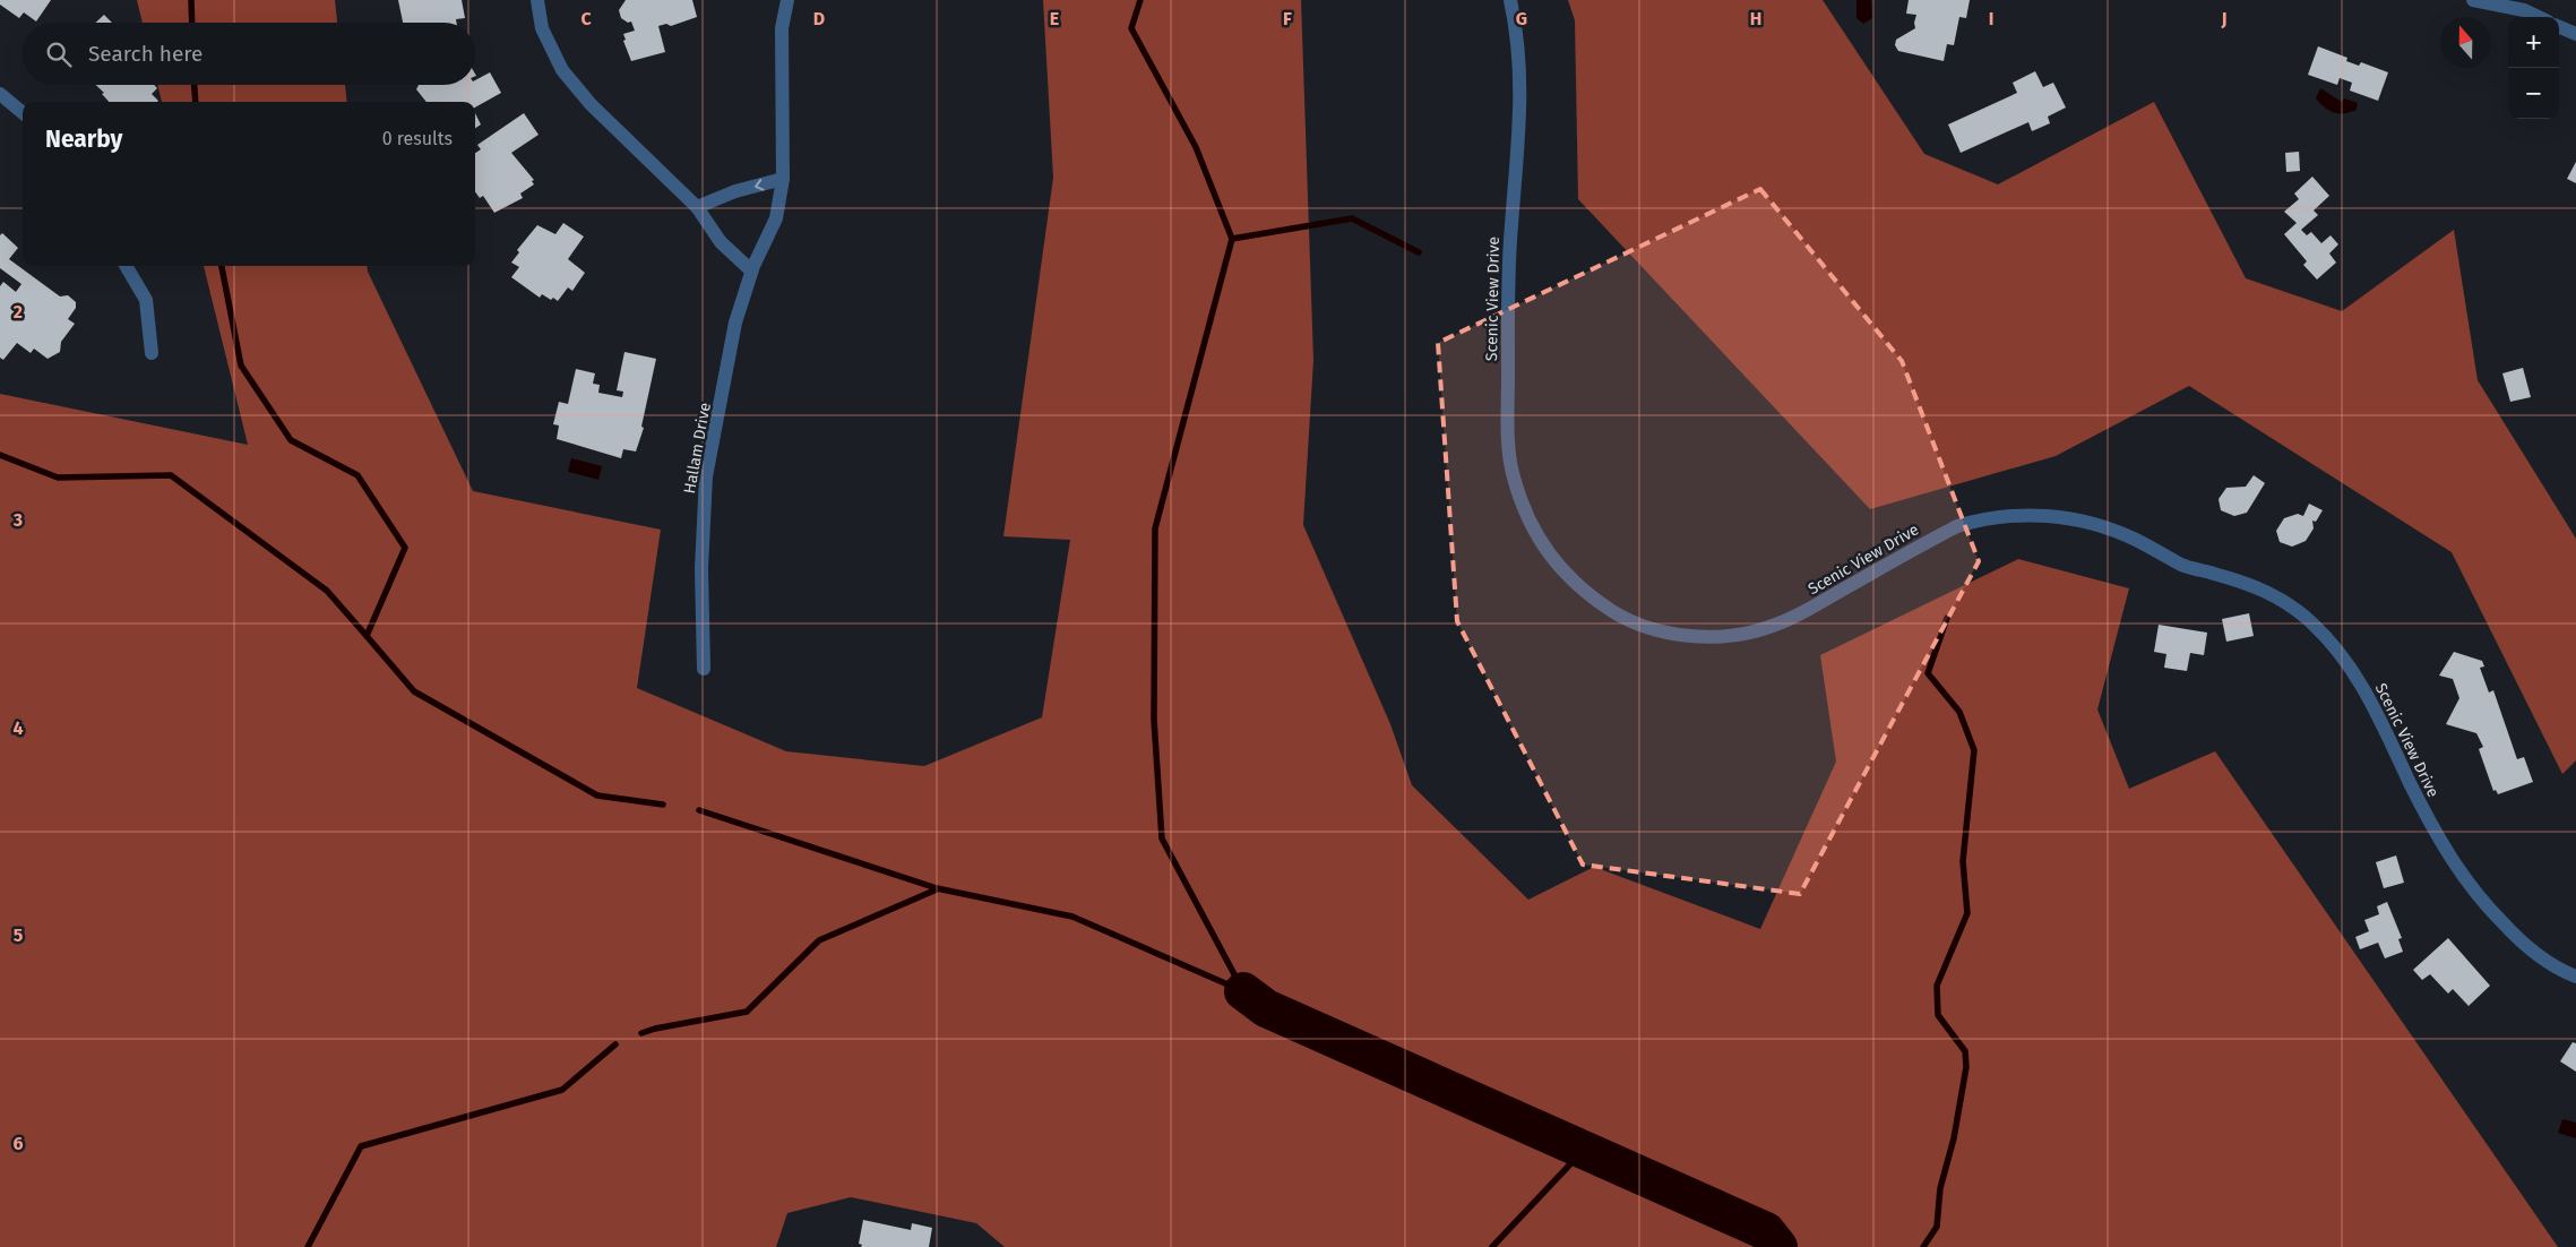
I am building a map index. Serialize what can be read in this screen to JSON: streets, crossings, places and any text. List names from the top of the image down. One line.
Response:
{"streets":{"street":["Scenic View Drive","Hallam Drive"]},"north":"top","page":{"map_buttons":["+","−"],"search":"Search here","heading":["Nearby","0 results"]},"grid":{"columns":["C","D","E","F","G","H","I","J"],"rows":["2","3","4","5","6"]}}
